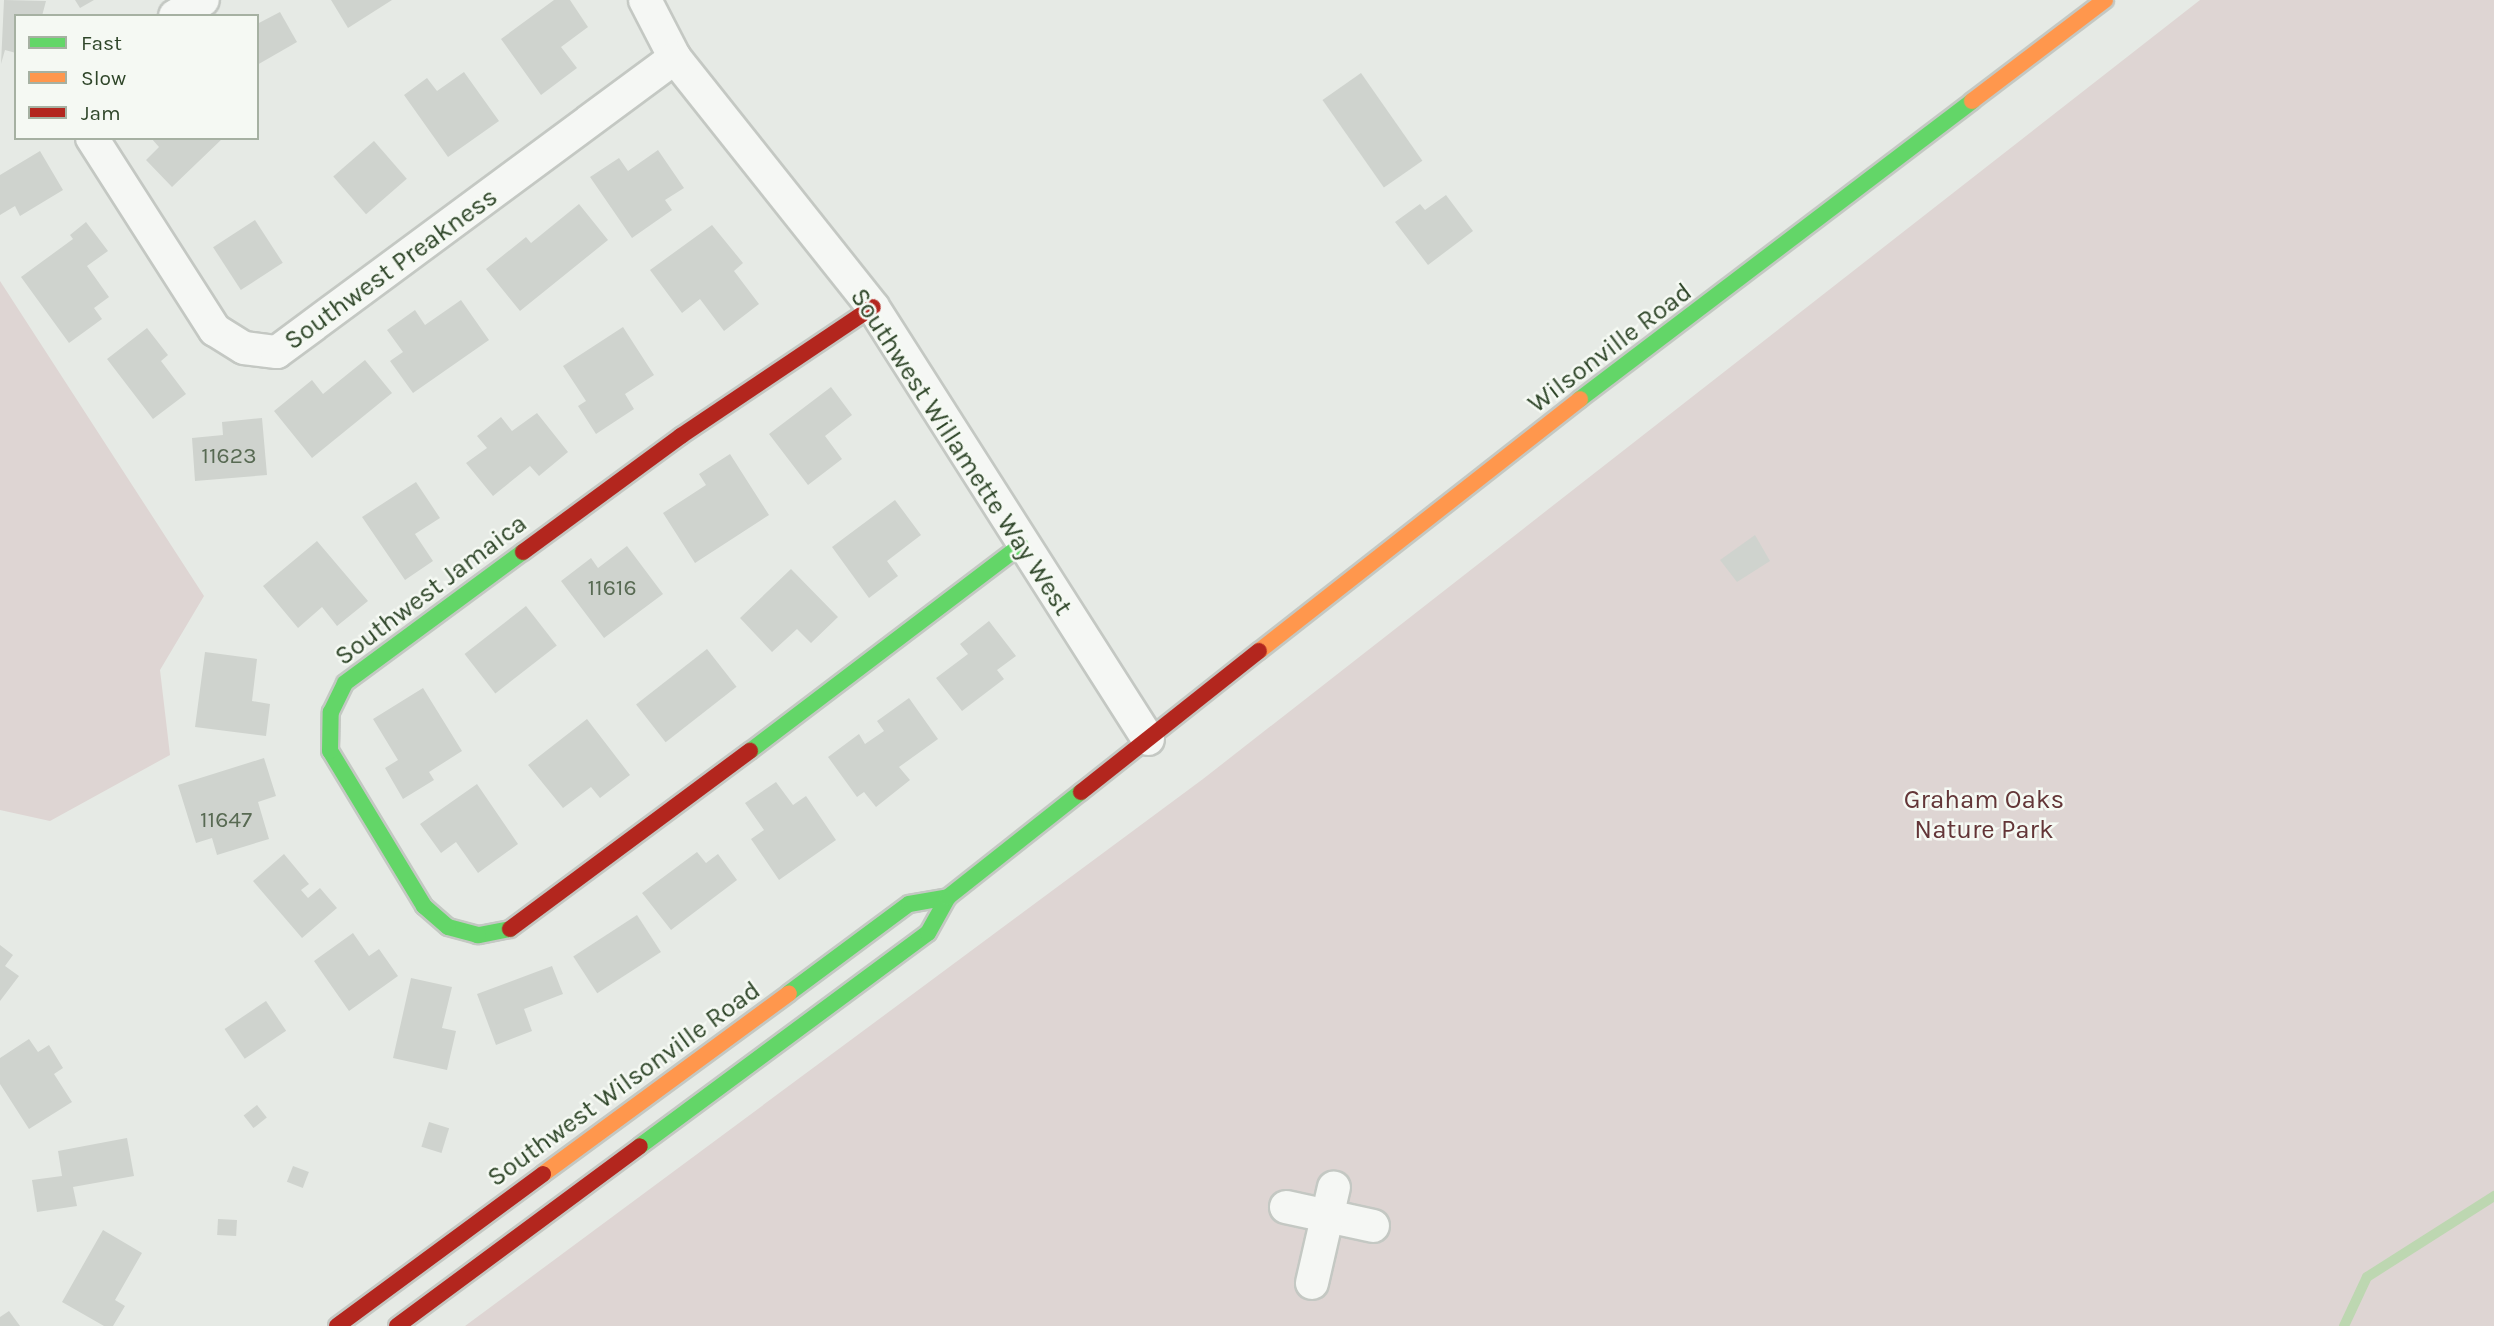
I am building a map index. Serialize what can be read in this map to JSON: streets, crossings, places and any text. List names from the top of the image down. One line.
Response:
{"streets":{"main road":["Wilsonville Road","Southwest Jamaica","Southwest Wilsonville Road"],"street":["Southwest Preakness","Southwest Willamette Way West"]},"crossings":[["Southwest Preakness","Southwest Willamette Way West"],["Wilsonville Road","Southwest Willamette Way West"],["Wilsonville Road","Southwest Wilsonville Road"],["Southwest Willamette Way West","Southwest Jamaica"],["Southwest Willamette Way West","Southwest Wilsonville Road"]],"parks":["Graham Oaks Nature Park"],"house_numbers":["11623","11616","11647"],"legend":["Fast","Slow","Jam"]}
